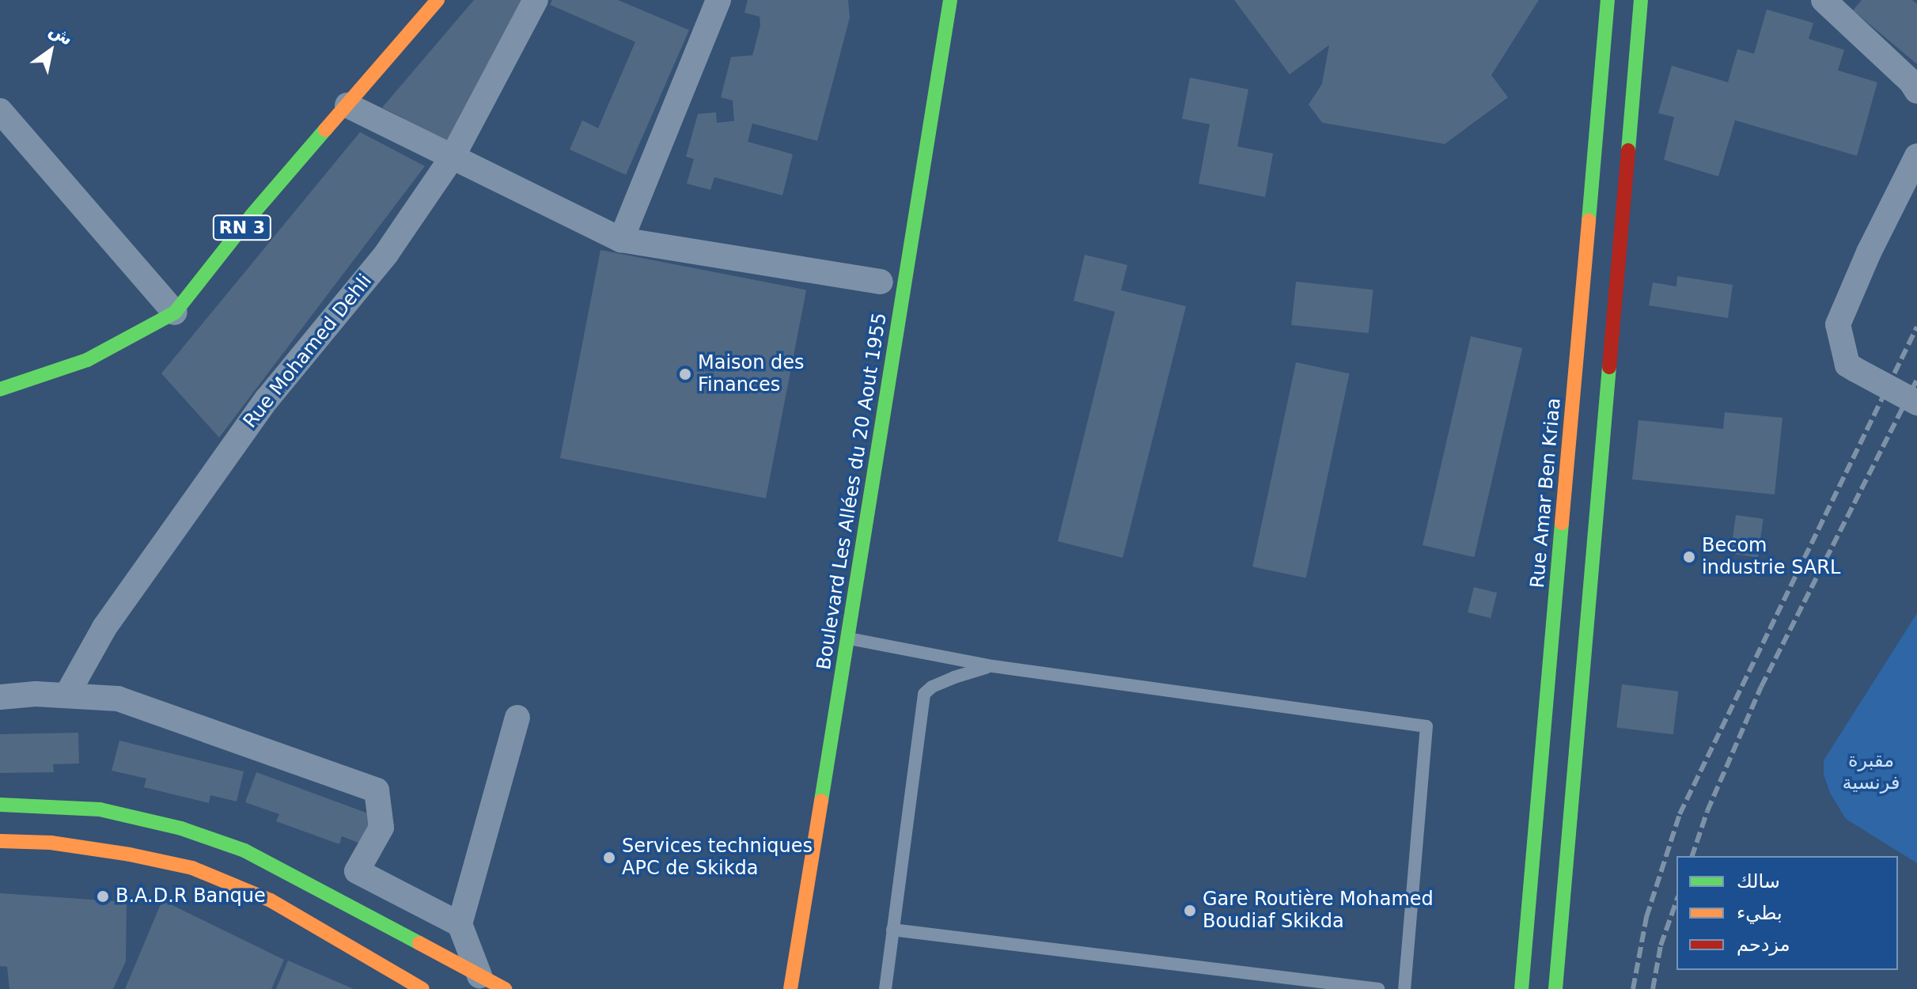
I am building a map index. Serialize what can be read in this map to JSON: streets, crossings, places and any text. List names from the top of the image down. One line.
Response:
{"streets":{"main road":["RN 3","Boulevard Les Allées du 20 Aout 1955","Rue Amar Ben Kriaa"],"street":["Rue Mohamed Dehli"]},"parks":["مقبرة فرنسية"],"places":["Maison des Finances","Becom industrie SARL","Services techniques APC de Skikda","B.A.D.R Banque","Gare Routière Mohamed Boudiaf Skikda"],"legend":["سالك","بطيء","مزدحم"],"north":"top right"}
